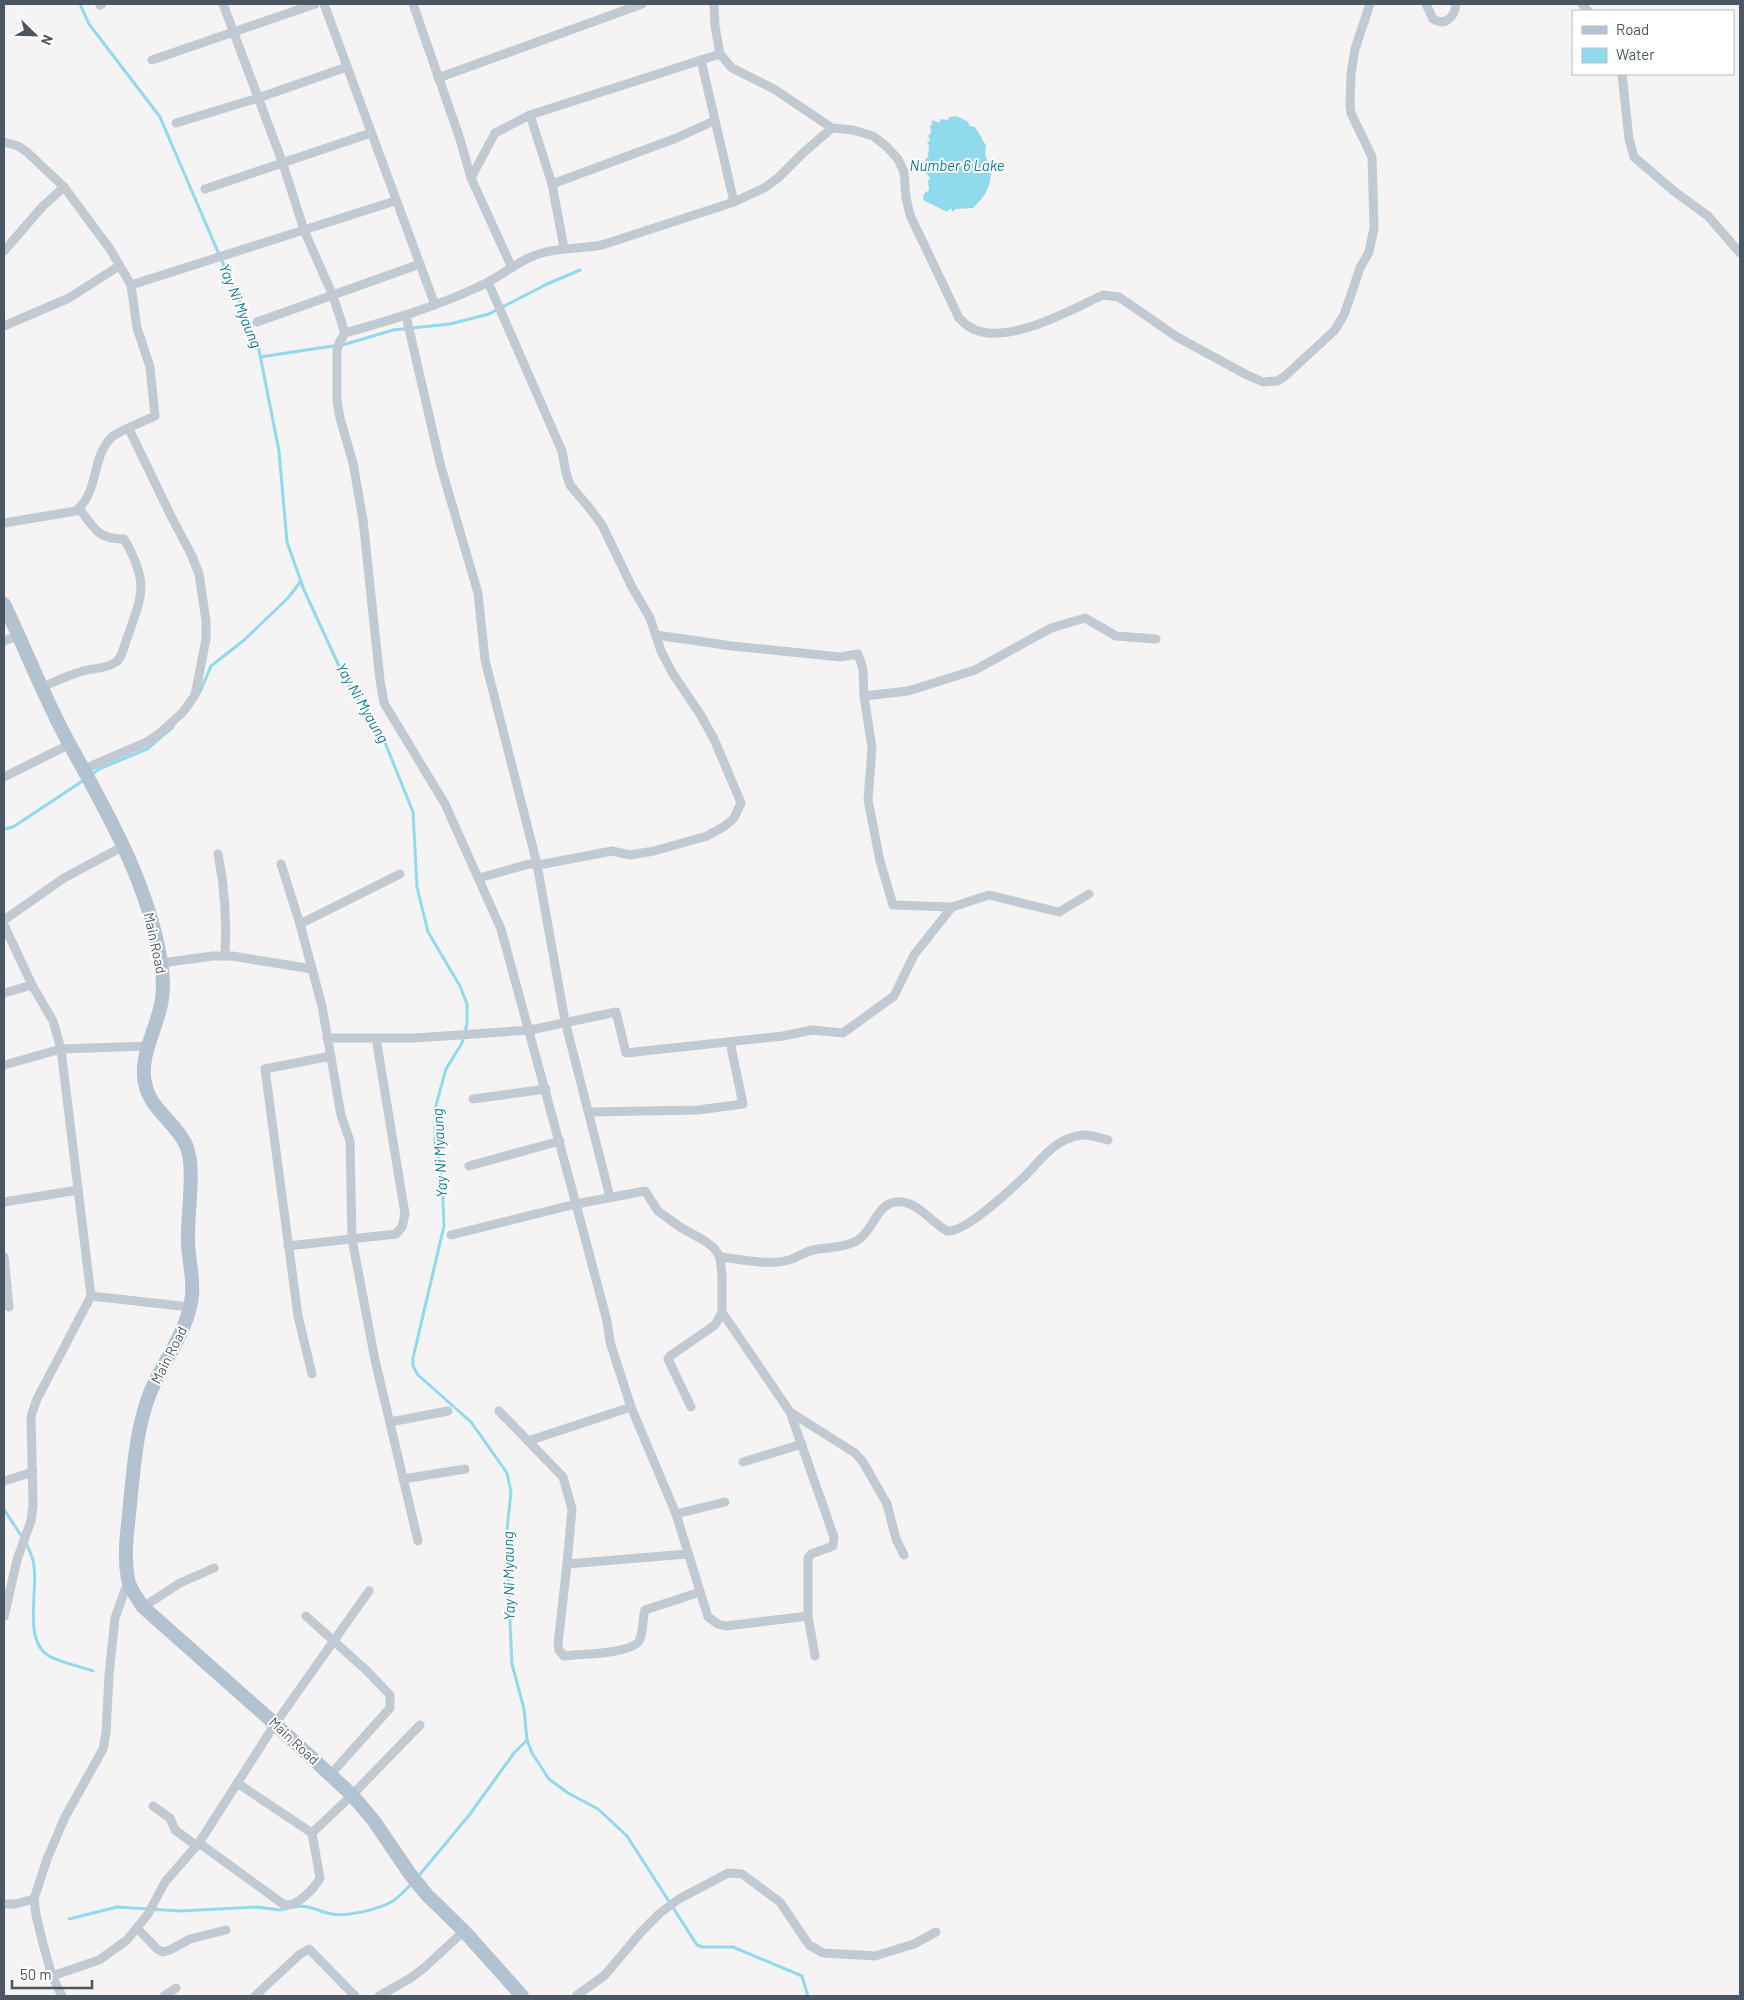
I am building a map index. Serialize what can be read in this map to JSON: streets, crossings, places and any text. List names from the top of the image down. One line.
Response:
{"streets":{"main road":["Main Road"]},"water":["Number 6 Lake","Yay Ni Myaung"],"legend":["Road","Water"],"scale_bar":"50 m","north":"bottom right"}
